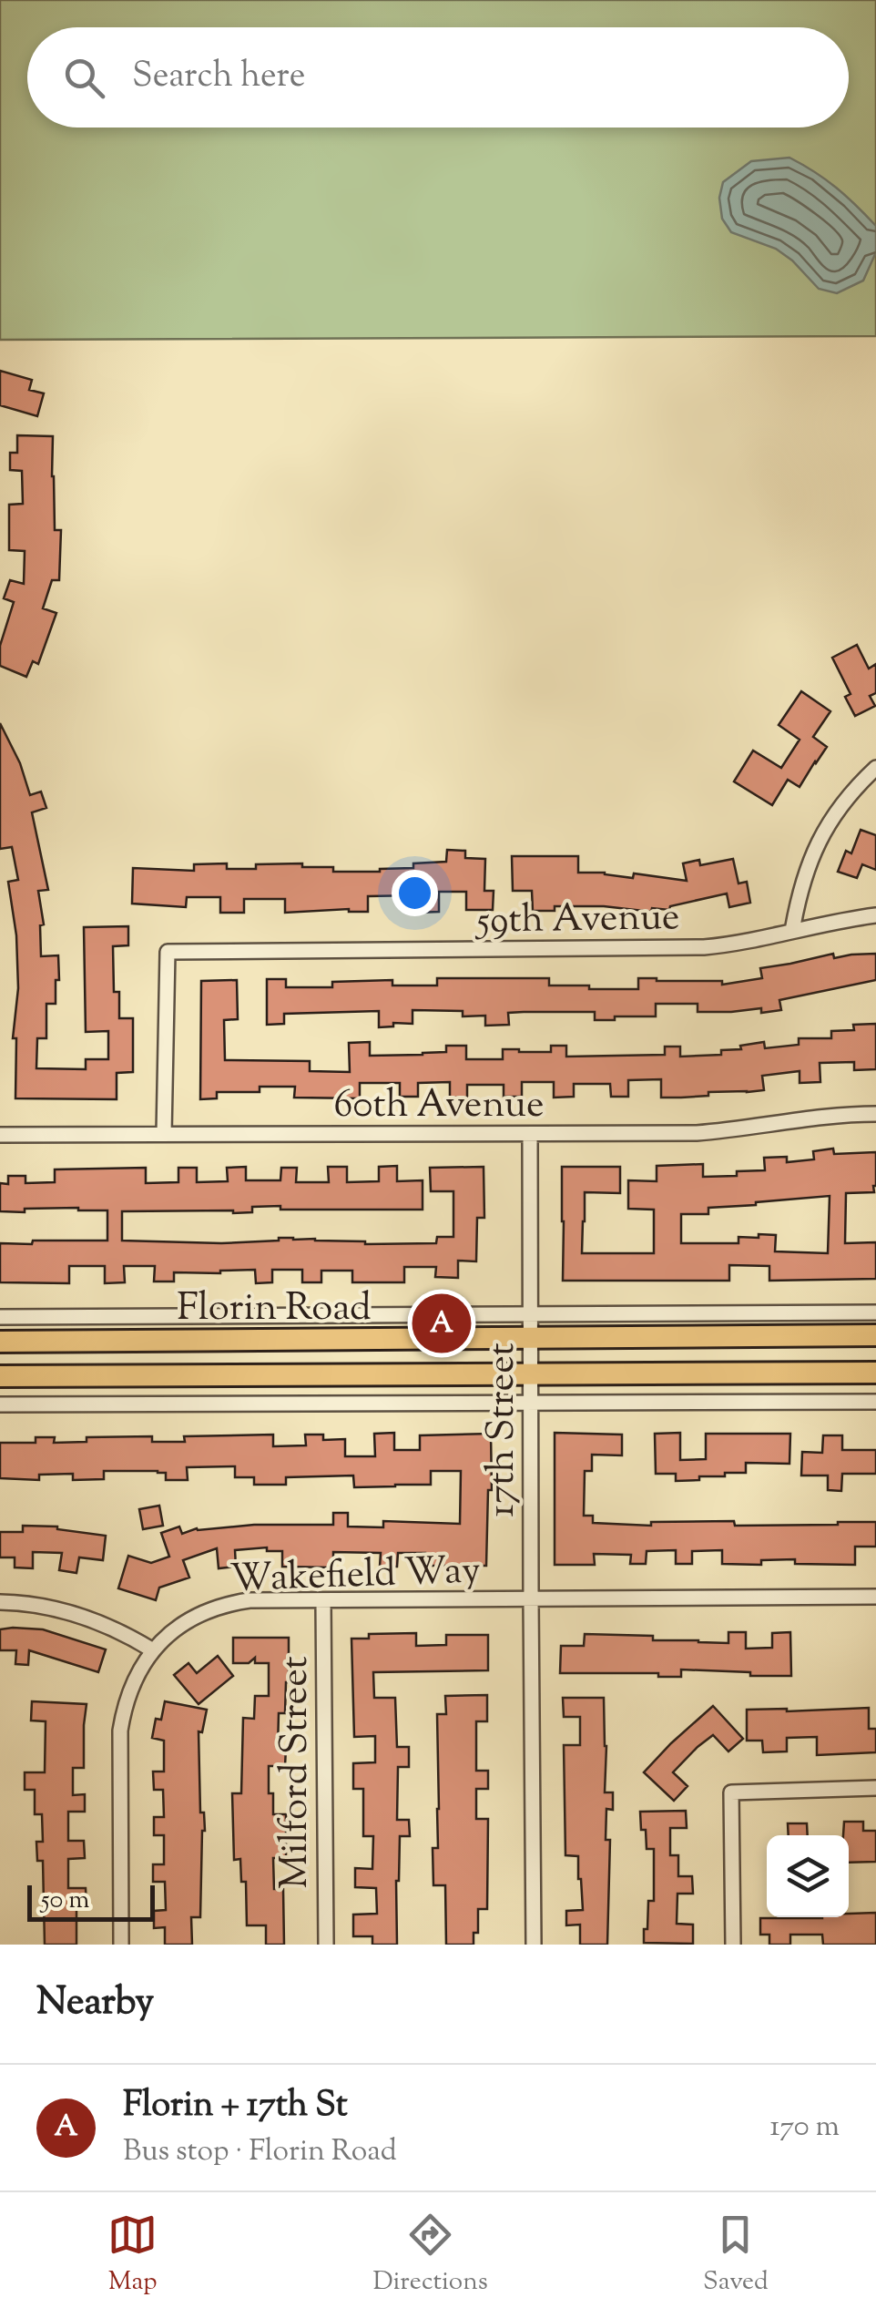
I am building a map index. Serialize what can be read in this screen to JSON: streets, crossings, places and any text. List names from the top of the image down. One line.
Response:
{"streets":{"main road":["Florin Road"],"street":["59th Avenue","60th Avenue","17th Street","Wakefield Way","Milford Street"]},"crossings":[["59th Avenue","60th Avenue"],["60th Avenue","17th Street"],["Florin Road","17th Street"],["17th Street","Wakefield Way"],["Wakefield Way","Milford Street"]],"scale_bar":"50 m","page":{"search":"Search here","pins":"A","scale":"50 m","heading":"Nearby","list":[{"mark":"A","name":"Florin + 17th St","note":"Bus stop · Florin Road","value":"170 m"}],"nav":["Map","Directions","Saved"]}}
